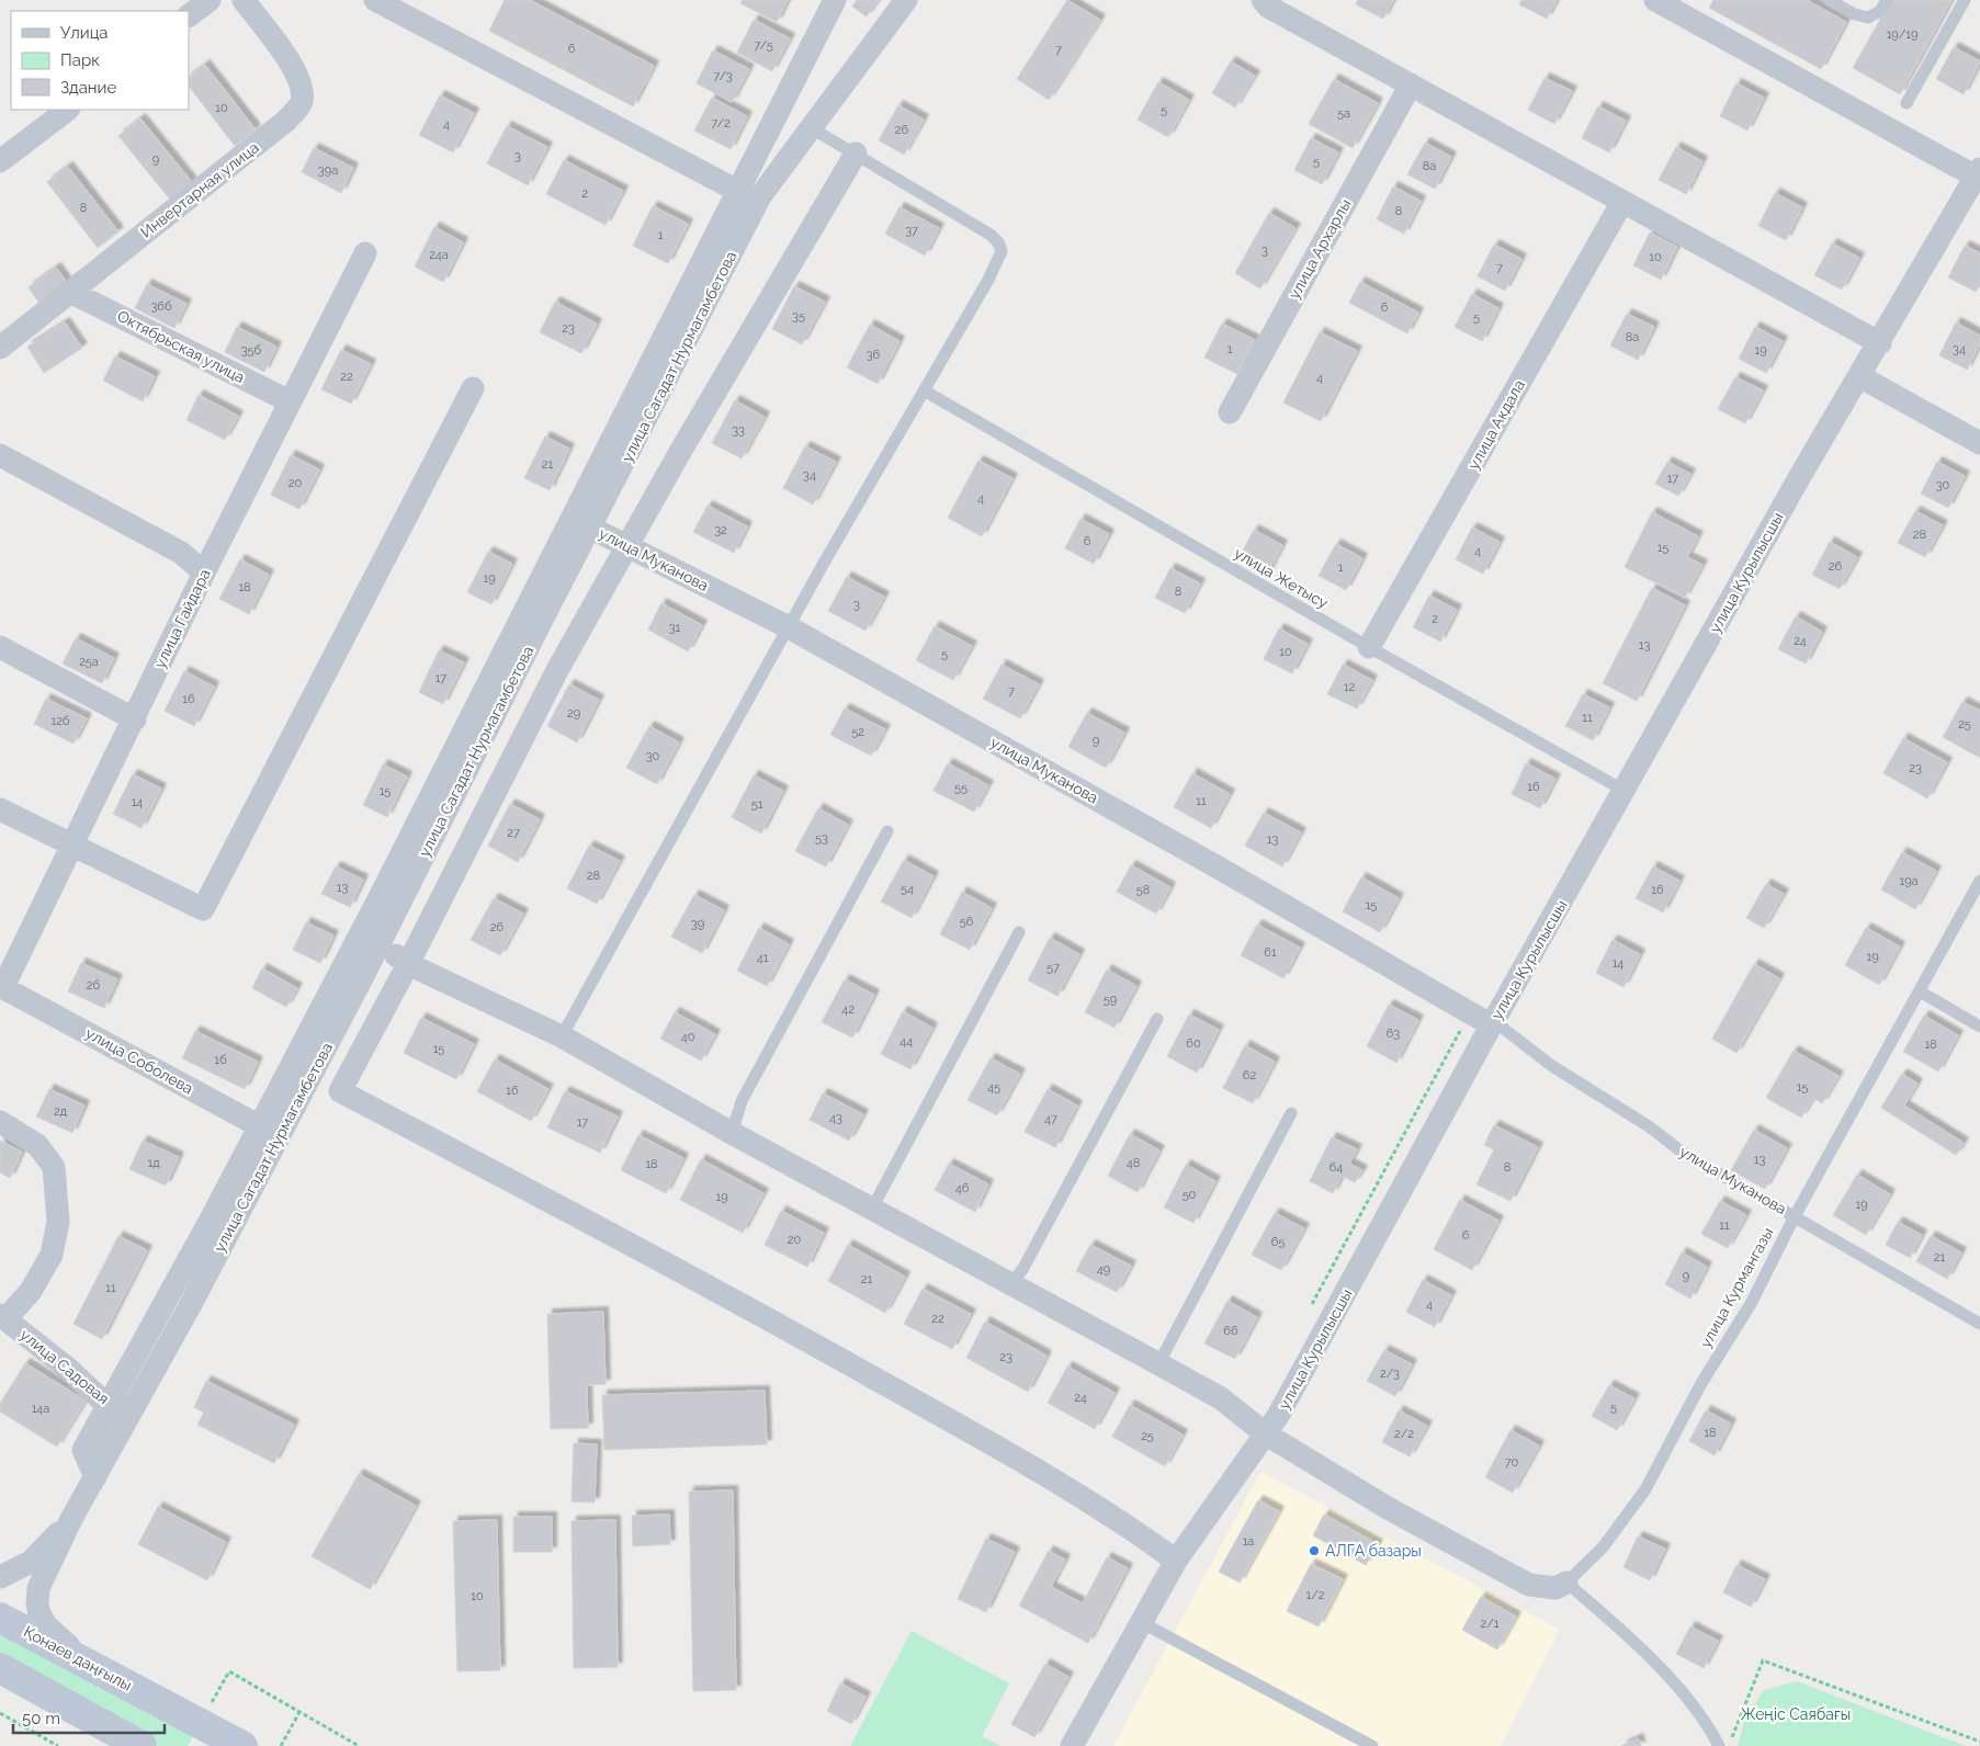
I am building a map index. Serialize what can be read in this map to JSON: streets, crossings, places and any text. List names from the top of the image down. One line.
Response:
{"streets":{"main road":["Қонаев даңғылы"],"street":["Инвертарная улица","улица Архарлы","Октябрьская улица","улица Сагадат Нурмагамбетова","улица Акдала","улица Муканова","улица Курылысшы","улица Гайдара","улица Соболева","улица Садовая"],"lane":["улица Жетысу","улица Курмангазы"]},"crossings":[["Инвертарная улица","Октябрьская улица"],["Октябрьская улица","улица Гайдара"],["улица Сагадат Нурмагамбетова","улица Муканова"],["улица Сагадат Нурмагамбетова","улица Соболева"],["улица Сагадат Нурмагамбетова","улица Садовая"],["улица Сагадат Нурмагамбетова","Қонаев даңғылы"],["улица Акдала","улица Жетысу"],["улица Муканова","улица Курылысшы"],["улица Муканова","улица Курмангазы"],["улица Курылысшы","улица Жетысу"],["улица Гайдара","улица Соболева"]],"parks":["Жеңіс Саябағы"],"places":["АЛГА базары"],"house_numbers":["19/19","7/5","6","7","7/3","10","5","5а","7/2","4","26","3","9","5","8а","39а","2","8","8","37","1","3","24а","10","7","36б","6","35","5","23","8а","1","34","35б","19","36","22","4","33","21","34","17","20","30","4","32","28","6","15","4","26","1","19","18","8","3","2","31","24","13","10","5","25а","17","12","7","16","29","11","12б","25","52","9","30","23","16","55","15","11","14","51","27","53","13","28","19а","13","54","58","16","15","56","39","26","61","19","41","14","57","2б","59","42","63","40","44","60","18","15","1б","62","45","15","16","2д","43","47","17","13","1д","48","18","64","8","46","50","19","19","11","6","20","65","21","49","9","21","11","4","22","66","23","2/3","24","5","14а","18","2/2","25","70","1а","1/2","10","2/1"],"legend":["Улица","Парк","Здание"],"scale_bar":"50 m"}
